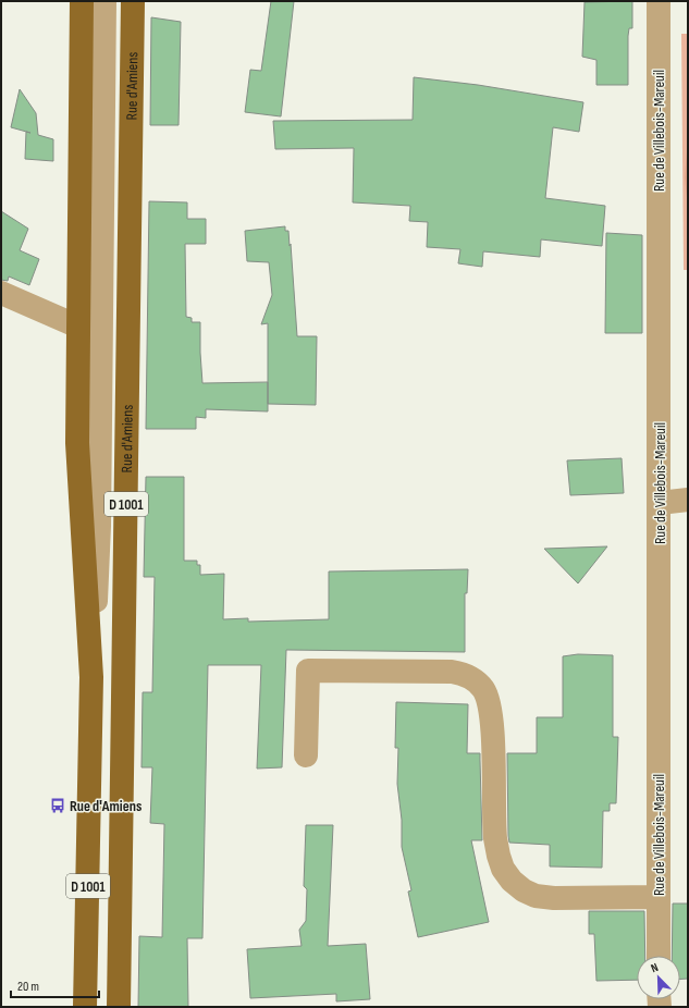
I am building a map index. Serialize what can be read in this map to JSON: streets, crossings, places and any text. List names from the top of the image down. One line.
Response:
{"streets":{"main road":["Rue d'Amiens","D 1001"],"street":["Rue de Villebois-Mareuil"]},"places":{"bus stop":["Rue d'Amiens"]},"scale_bar":"20 m","north":"top left"}
